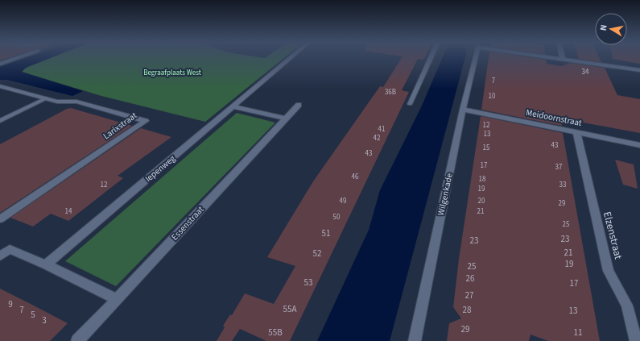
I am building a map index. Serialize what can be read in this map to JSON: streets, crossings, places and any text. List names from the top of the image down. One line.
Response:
{"streets":{"street":["Meidoornstraat","Larixstraat","Iepenweg","Wilgenkade","Essenstraat","Elzenstraat"]},"crossings":[["Meidoornstraat","Wilgenkade"],["Meidoornstraat","Elzenstraat"]],"parks":["Begraafplaats West"],"house_numbers":["34","7","36B","10","12","41","13","42","43","15","43","17","37","46","18","12","33","19","49","20","29","14","21","50","25","51","23","23","21","52","19","25","26","53","17","27","9","55A","7","28","13","5","3","29","55B","11"],"north":"left"}
